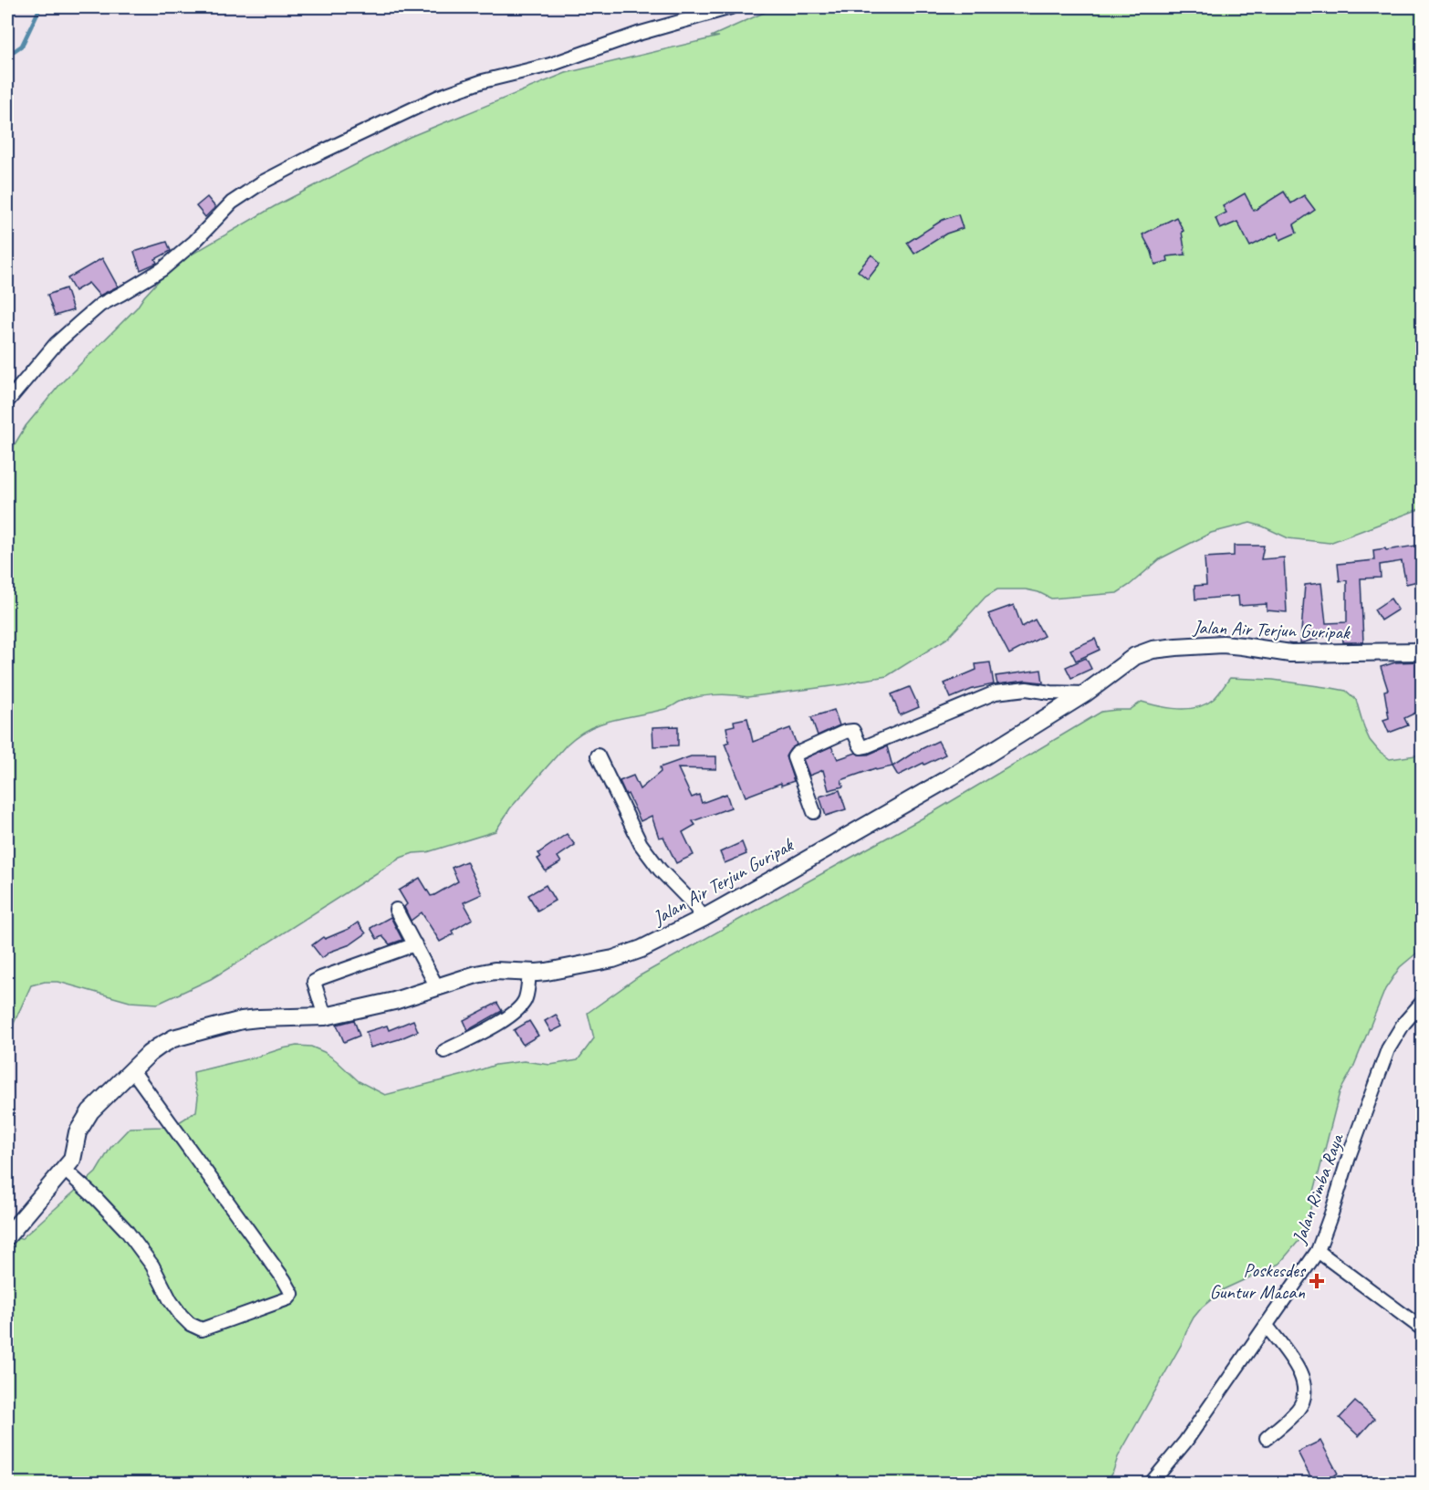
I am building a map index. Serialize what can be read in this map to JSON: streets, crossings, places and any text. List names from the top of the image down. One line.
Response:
{"streets":{"street":["Jalan Air Terjun Guripak","Jalan Rimba Raya"]},"places":{"health":["Poskesdes Guntur Macan"]}}
